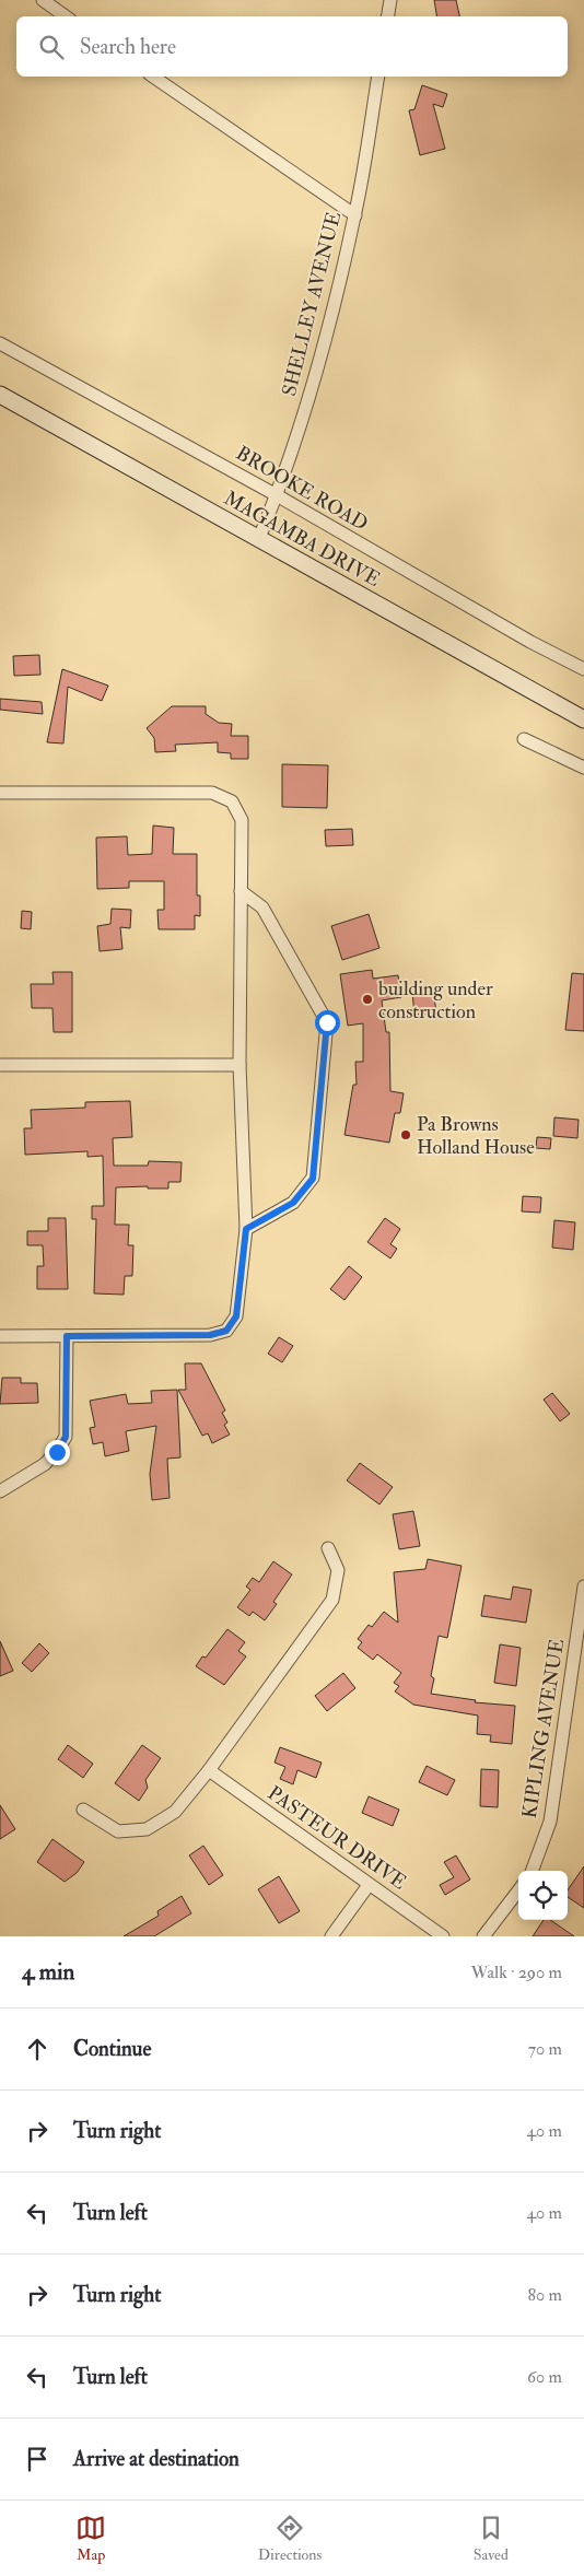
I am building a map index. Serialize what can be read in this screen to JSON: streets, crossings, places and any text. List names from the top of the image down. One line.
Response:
{"streets":{"street":["SHELLEY AVENUE","BROOKE ROAD","MAGAMBA DRIVE","KIPLING AVENUE","PASTEUR DRIVE"]},"crossings":[["SHELLEY AVENUE","BROOKE ROAD"],["SHELLEY AVENUE","MAGAMBA DRIVE"]],"places":["building under construction","Pa Browns Holland House"],"page":{"search":"Search here","heading":["4 min","Walk · 290 m"],"list":[["Continue","70 m"],["Turn right","40 m"],["Turn left","40 m"],["Turn right","80 m"],["Turn left","60 m"],"Arrive at destination"],"nav":["Map","Directions","Saved"]}}
